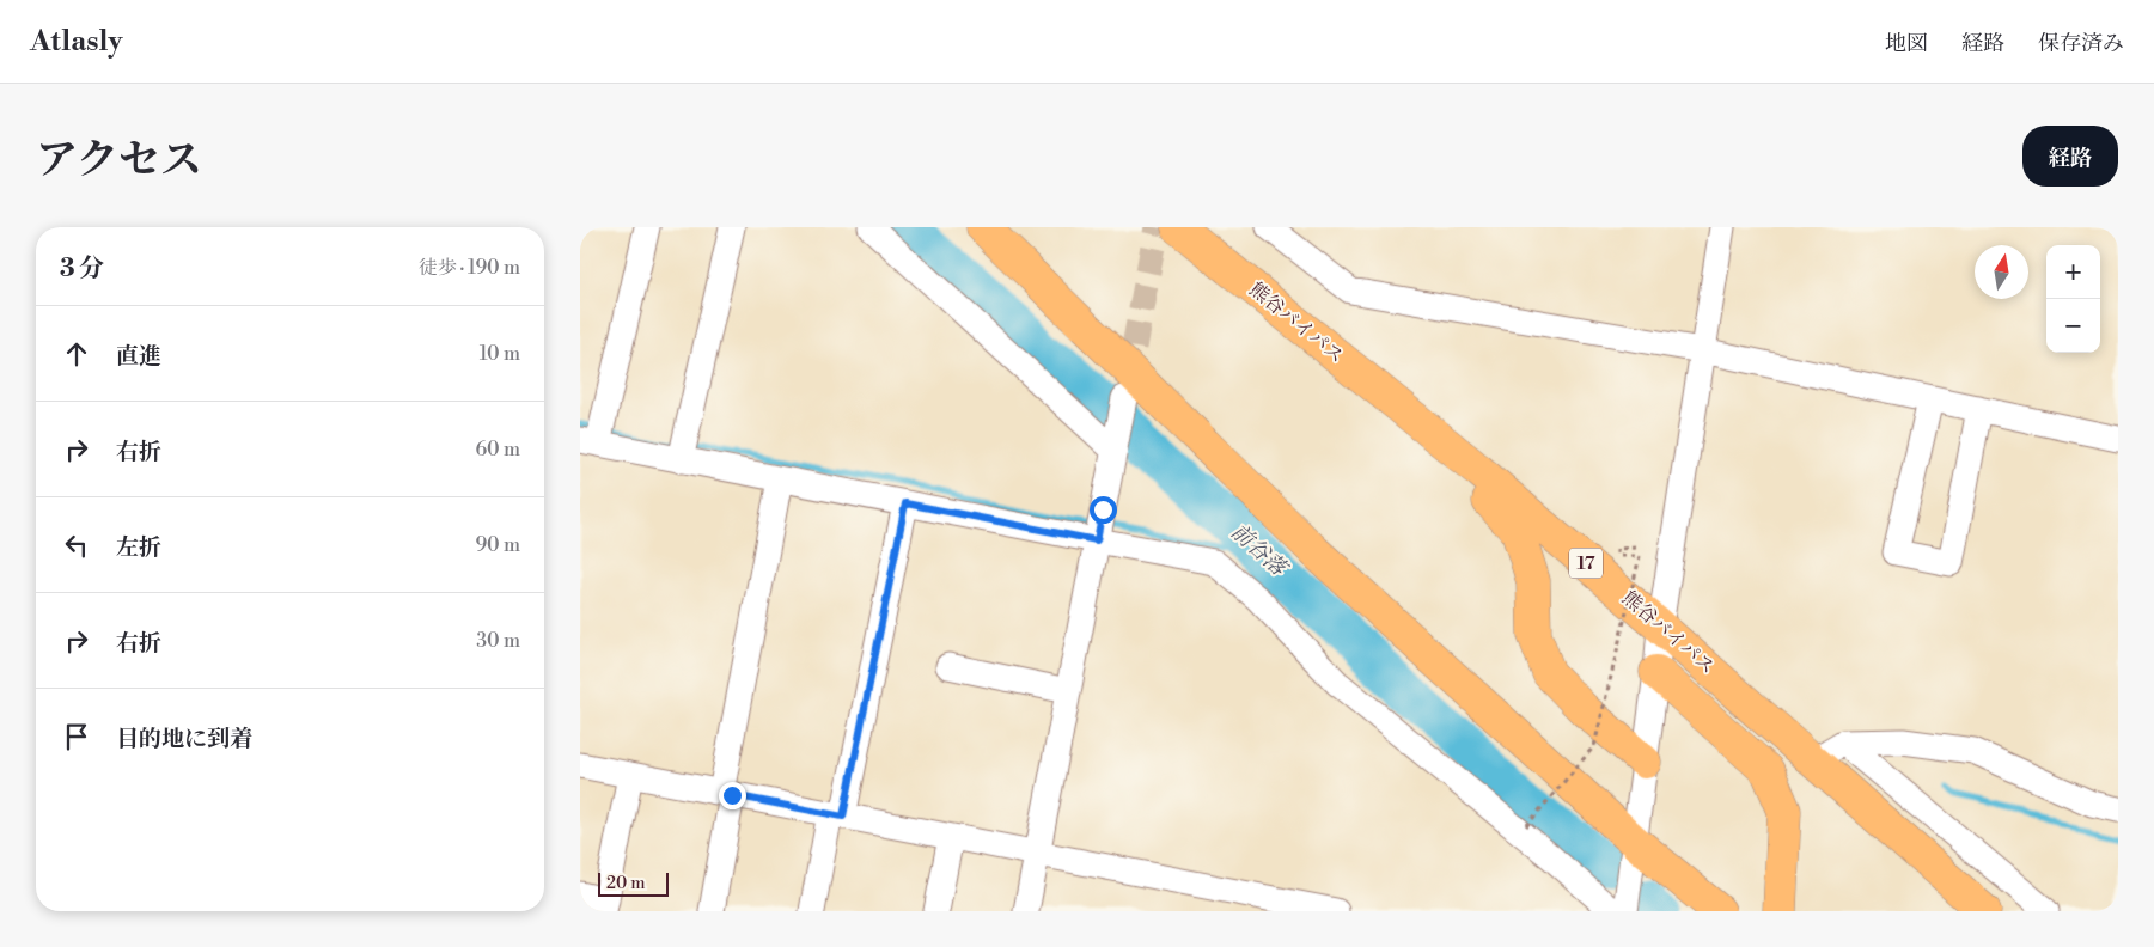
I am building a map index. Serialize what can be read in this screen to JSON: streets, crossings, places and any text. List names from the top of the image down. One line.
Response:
{"streets":{"highway":["熊谷バイパス","17"]},"water":["前谷落"],"scale_bar":"20 m","north":"top","page":{"header":"Atlasly","nav":["地図","経路","保存済み"],"title":"アクセス","buttons":"経路","heading":["3 分","徒歩 · 190 m"],"map_buttons":["+","−"],"list":[["直進","10 m"],["右折","60 m"],["左折","90 m"],["右折","30 m"],"目的地に到着"],"scale":"20 m"}}
